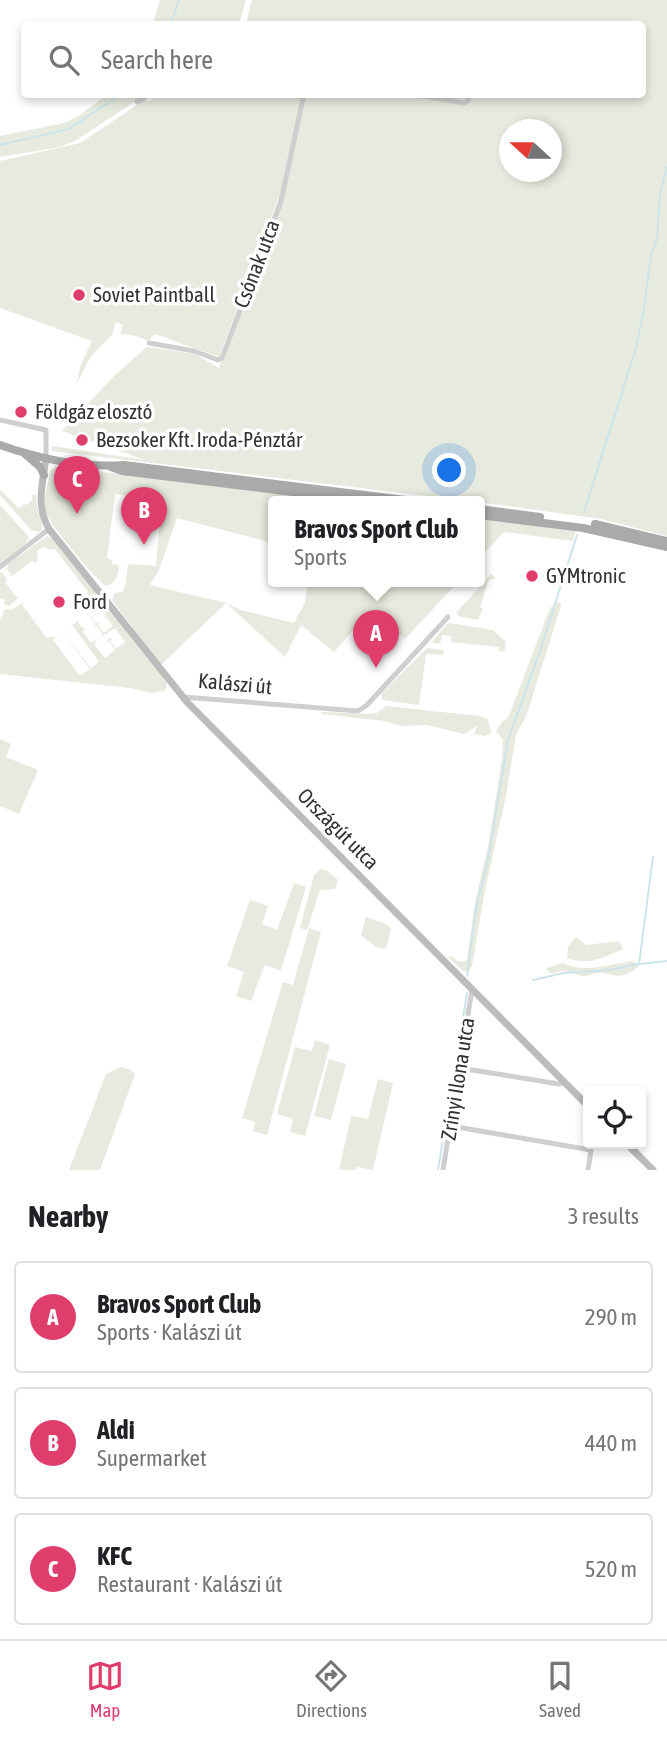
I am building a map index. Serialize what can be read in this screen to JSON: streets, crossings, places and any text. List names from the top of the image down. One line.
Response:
{"streets":{"main road":["Kalászi út","Országút utca"],"street":["Csónak utca","Zrínyi Ilona utca"]},"crossings":[["Kalászi út","Országút utca"],["Országút utca","Zrínyi Ilona utca"]],"places":["Soviet Paintball","Földgáz elosztó","Bezsoker Kft. Iroda-Pénztár","GYMtronic","Ford"],"north":"left","page":{"search":"Search here","pins":["C","B","A"],"popup":["Bravos Sport Club","Sports"],"heading":["Nearby","3 results"],"list":[{"mark":"A","name":"Bravos Sport Club","note":"Sports · Kalászi út","value":"290 m"},{"mark":"B","name":"Aldi","note":"Supermarket","value":"440 m"},{"mark":"C","name":"KFC","note":"Restaurant · Kalászi út","value":"520 m"}],"nav":["Map","Directions","Saved"]}}
